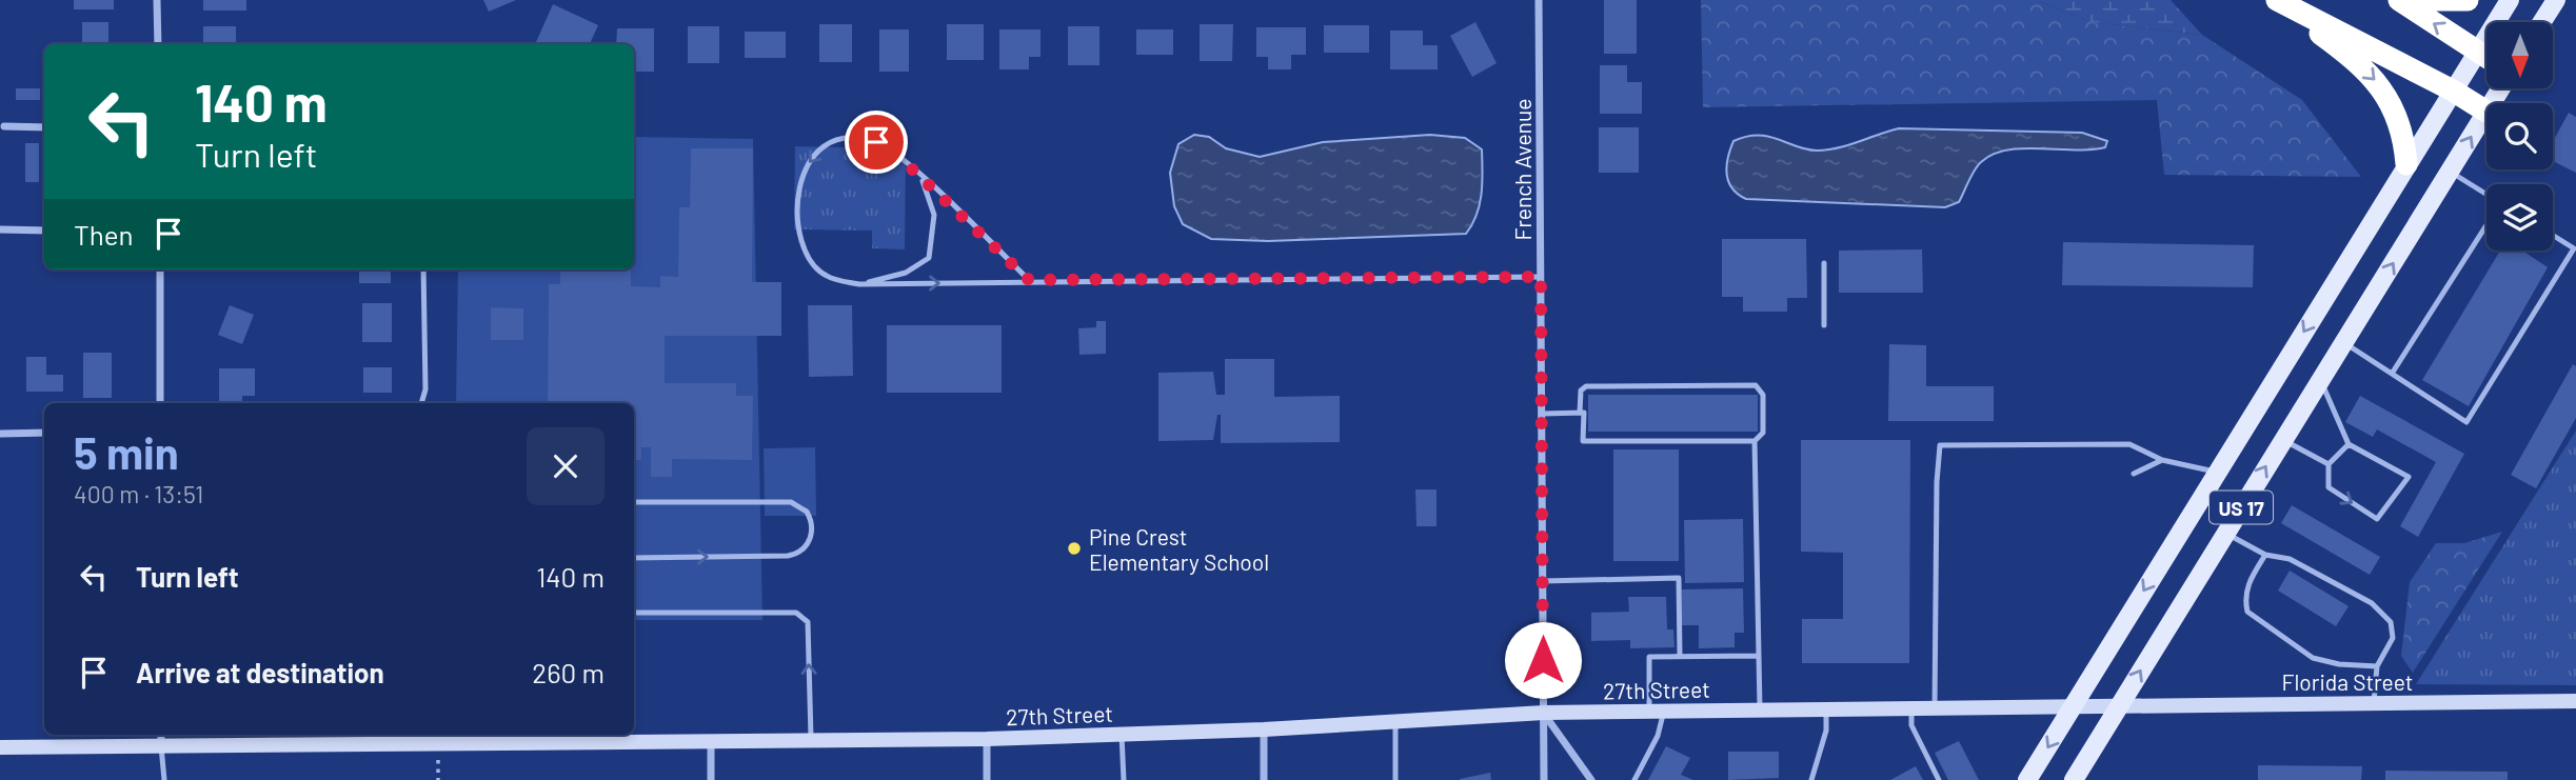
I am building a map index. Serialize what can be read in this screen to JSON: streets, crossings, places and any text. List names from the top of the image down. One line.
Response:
{"streets":{"main road":["US 17","Florida Street","27th Street"],"street":["French Avenue"]},"crossings":[["French Avenue","27th Street"],["US 17","Florida Street"],["US 17","27th Street"],["Florida Street","27th Street"]],"places":["Pine Crest Elementary School"],"north":"bottom","page":{"turn":["140 m","Turn left"],"then":"Then","heading":["5 min","400 m · 13:51"],"list":[{"name":"Turn left","value":"140 m"},{"name":"Arrive at destination","value":"260 m"}]}}
